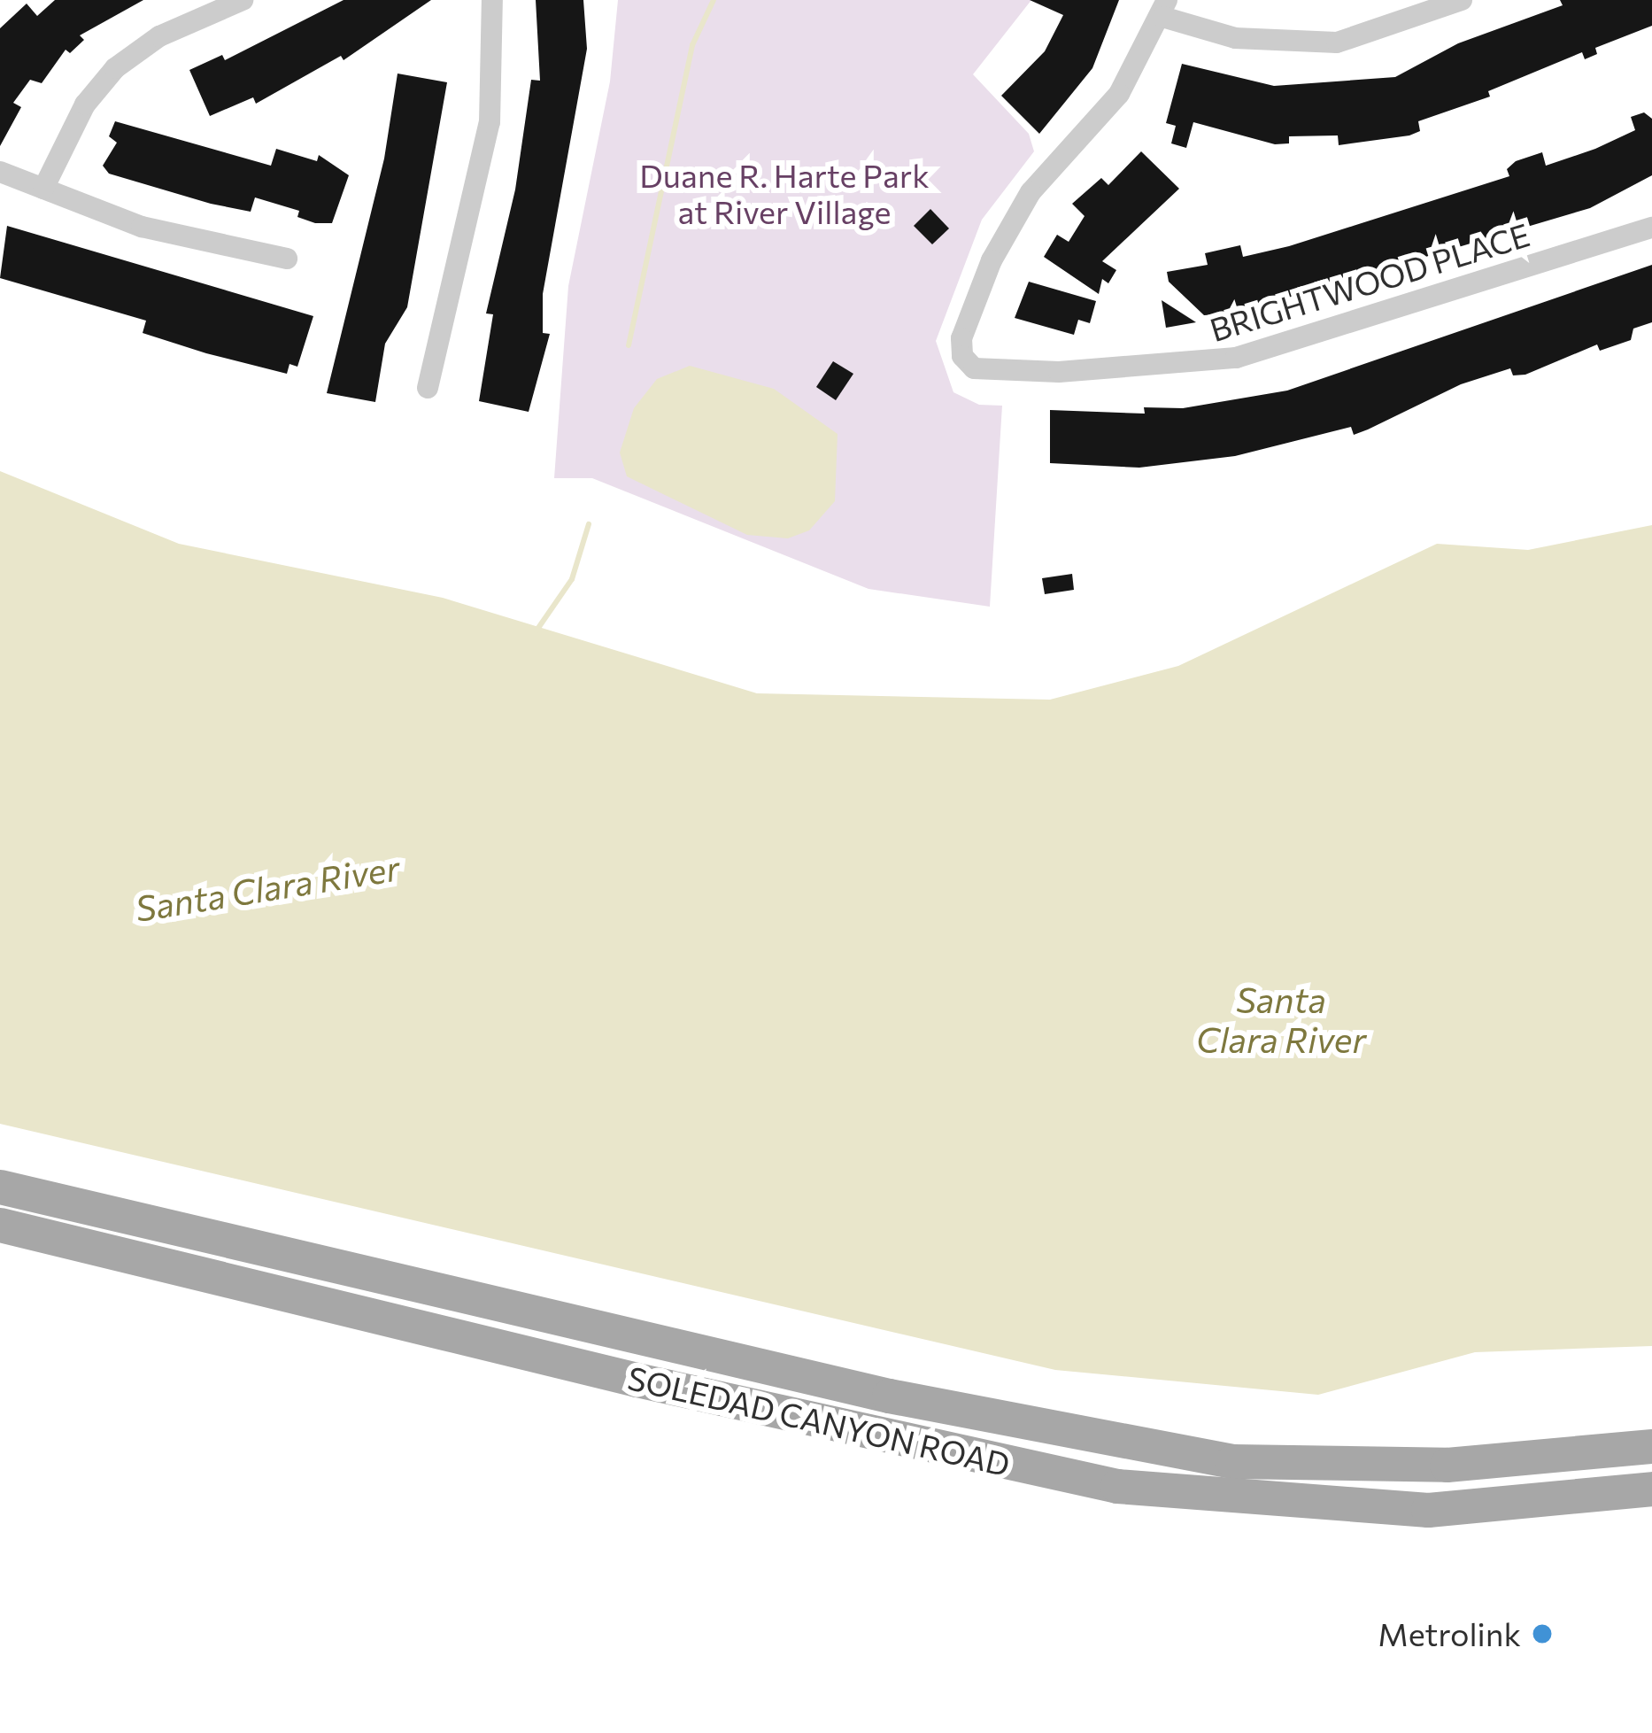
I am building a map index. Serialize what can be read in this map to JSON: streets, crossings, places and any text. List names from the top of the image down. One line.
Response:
{"streets":{"main road":["SOLEDAD CANYON ROAD"],"street":["BRIGHTWOOD PLACE"]},"water":["Santa Clara River"],"parks":["Duane R. Harte Park at River Village"],"places":["Metrolink"]}
